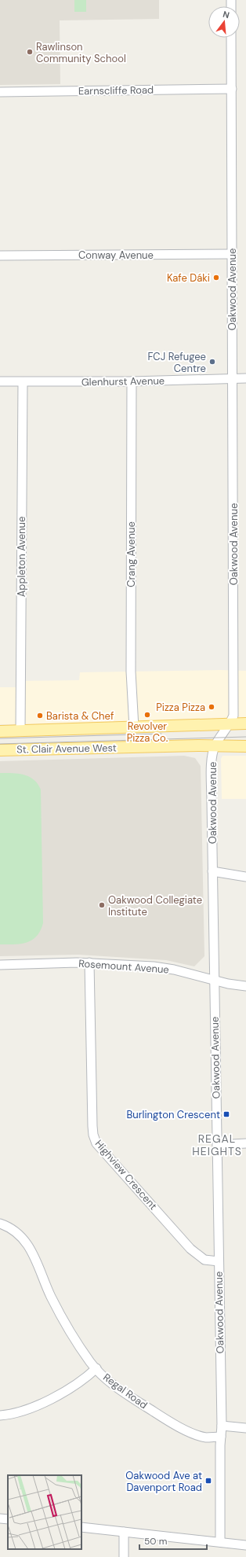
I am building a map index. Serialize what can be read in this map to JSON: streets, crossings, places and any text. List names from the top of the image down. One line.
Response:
{"streets":{"main road":["St. Clair Avenue West"],"street":["Earnscliffe Road","Conway Avenue","Oakwood Avenue","Glenhurst Avenue","Crang Avenue","Appleton Avenue","Rosemount Avenue","Highview Crescent","Regal Road"]},"crossings":[["Earnscliffe Road","Oakwood Avenue"],["Conway Avenue","Oakwood Avenue"],["Oakwood Avenue","Glenhurst Avenue"],["Oakwood Avenue","St. Clair Avenue West"],["Oakwood Avenue","Rosemount Avenue"],["Oakwood Avenue","Highview Crescent"],["Oakwood Avenue","Regal Road"],["Glenhurst Avenue","Crang Avenue"],["Glenhurst Avenue","Appleton Avenue"],["Crang Avenue","St. Clair Avenue West"],["Appleton Avenue","St. Clair Avenue West"],["Rosemount Avenue","Highview Crescent"]],"districts":["REGAL HEIGHTS"],"places":{"other":["Rawlinson Community School","Kafe Dáki","FCJ Refugee Centre","Pizza Pizza","Revolver Pizza Co.","Barista & Chef","Oakwood Collegiate Institute"],"transit":["Burlington Crescent","Oakwood Ave at Davenport Road"]},"scale_bar":"50 m","north":"top"}
